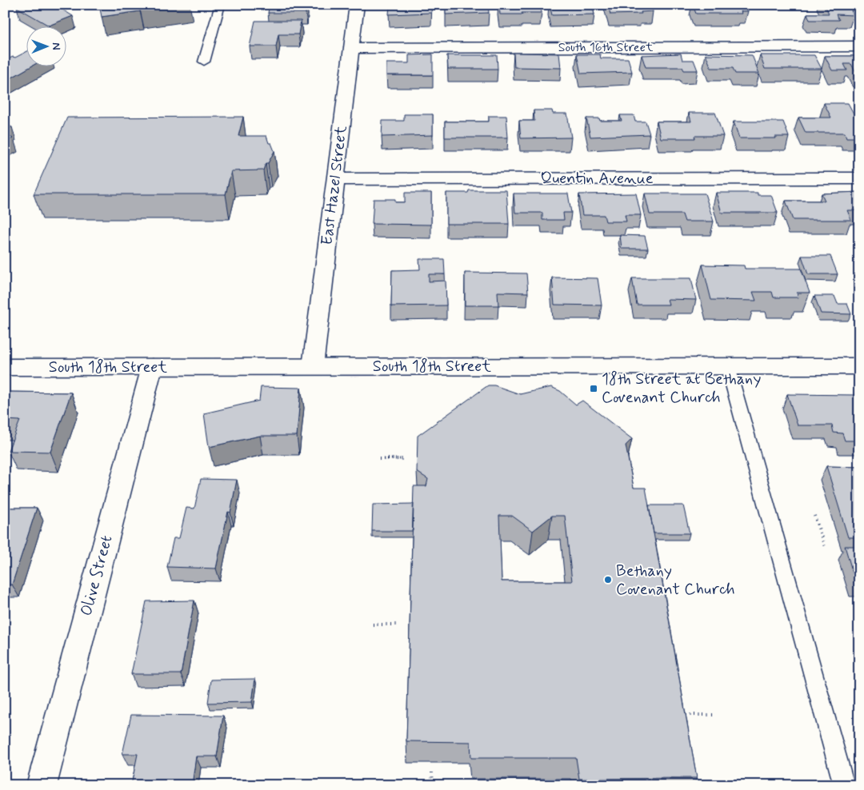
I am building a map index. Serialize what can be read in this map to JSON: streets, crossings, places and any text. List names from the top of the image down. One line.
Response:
{"streets":{"street":["South 16th Street","Quentin Avenue","East Hazel Street","South 18th Street","Olive Street"]},"crossings":[["South 16th Street","East Hazel Street"],["Quentin Avenue","East Hazel Street"],["East Hazel Street","South 18th Street"],["South 18th Street","Olive Street"]],"places":{"transit":["18th Street at Bethany Covenant Church"],"other":["Bethany Covenant Church"]},"north":"right"}
